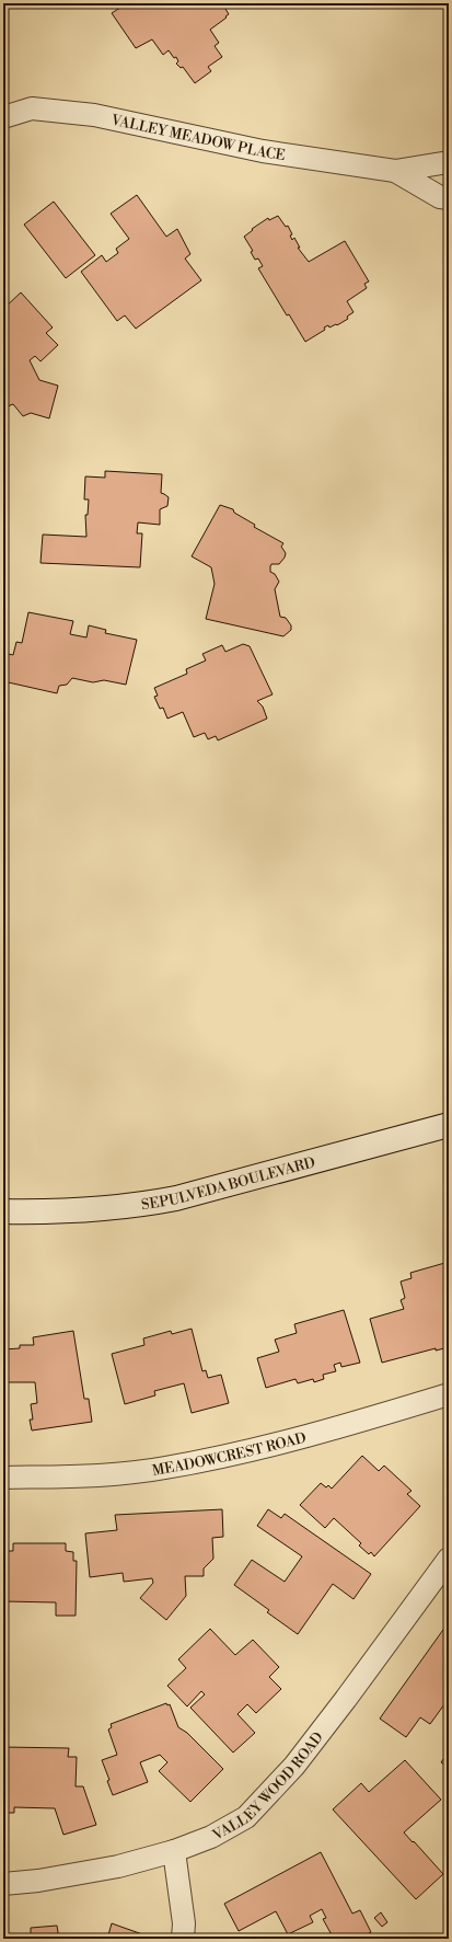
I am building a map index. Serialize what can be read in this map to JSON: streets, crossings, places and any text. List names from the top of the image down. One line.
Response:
{"streets":{"main road":["SEPULVEDA BOULEVARD"],"street":["VALLEY MEADOW PLACE","MEADOWCREST ROAD","VALLEY WOOD ROAD"]}}
